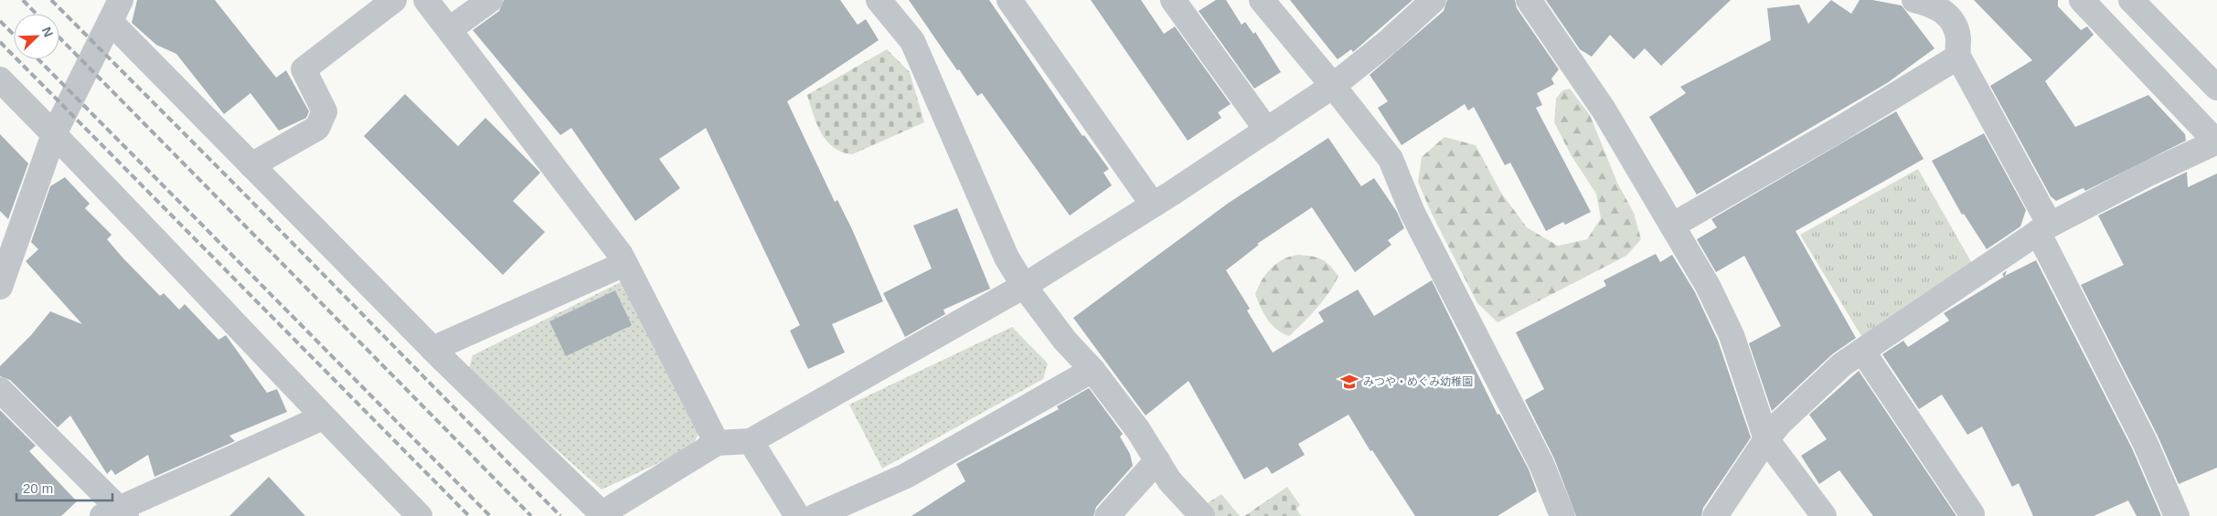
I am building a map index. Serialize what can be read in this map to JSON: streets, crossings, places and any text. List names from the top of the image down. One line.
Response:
{"places":{"school or university":["みつや・めぐみ幼稚園"]},"scale_bar":"20 m","north":"top right"}
